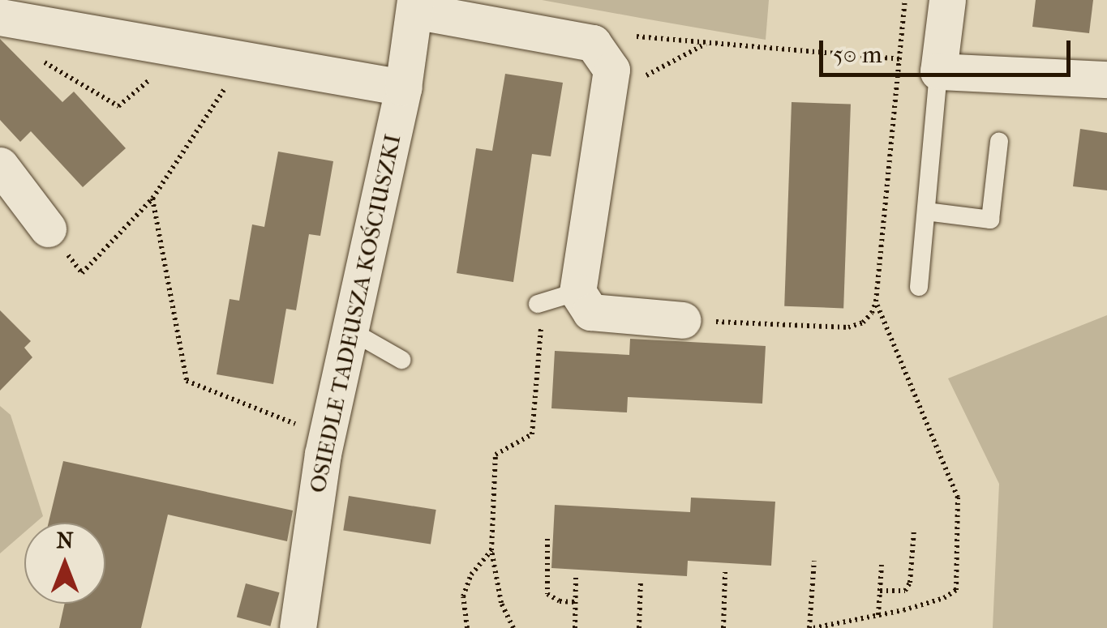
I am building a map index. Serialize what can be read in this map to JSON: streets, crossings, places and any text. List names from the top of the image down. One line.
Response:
{"streets":{"street":["OSIEDLE TADEUSZA KOŚCIUSZKI"]},"scale_bar":"50 m","north":"top"}
